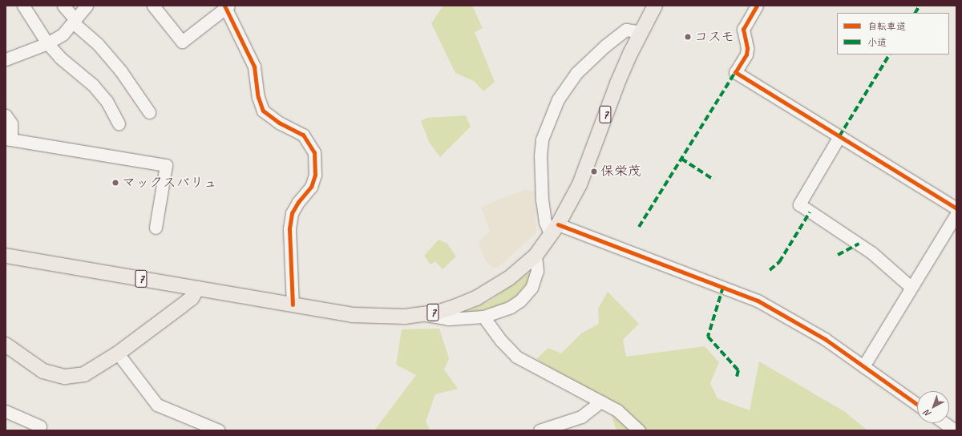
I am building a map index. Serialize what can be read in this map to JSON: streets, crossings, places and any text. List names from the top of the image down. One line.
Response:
{"streets":{"main road":["7"]},"places":["コスモ","保栄茂","マックスバリュ"],"legend":["自転車道","小道"],"north":"bottom left"}
